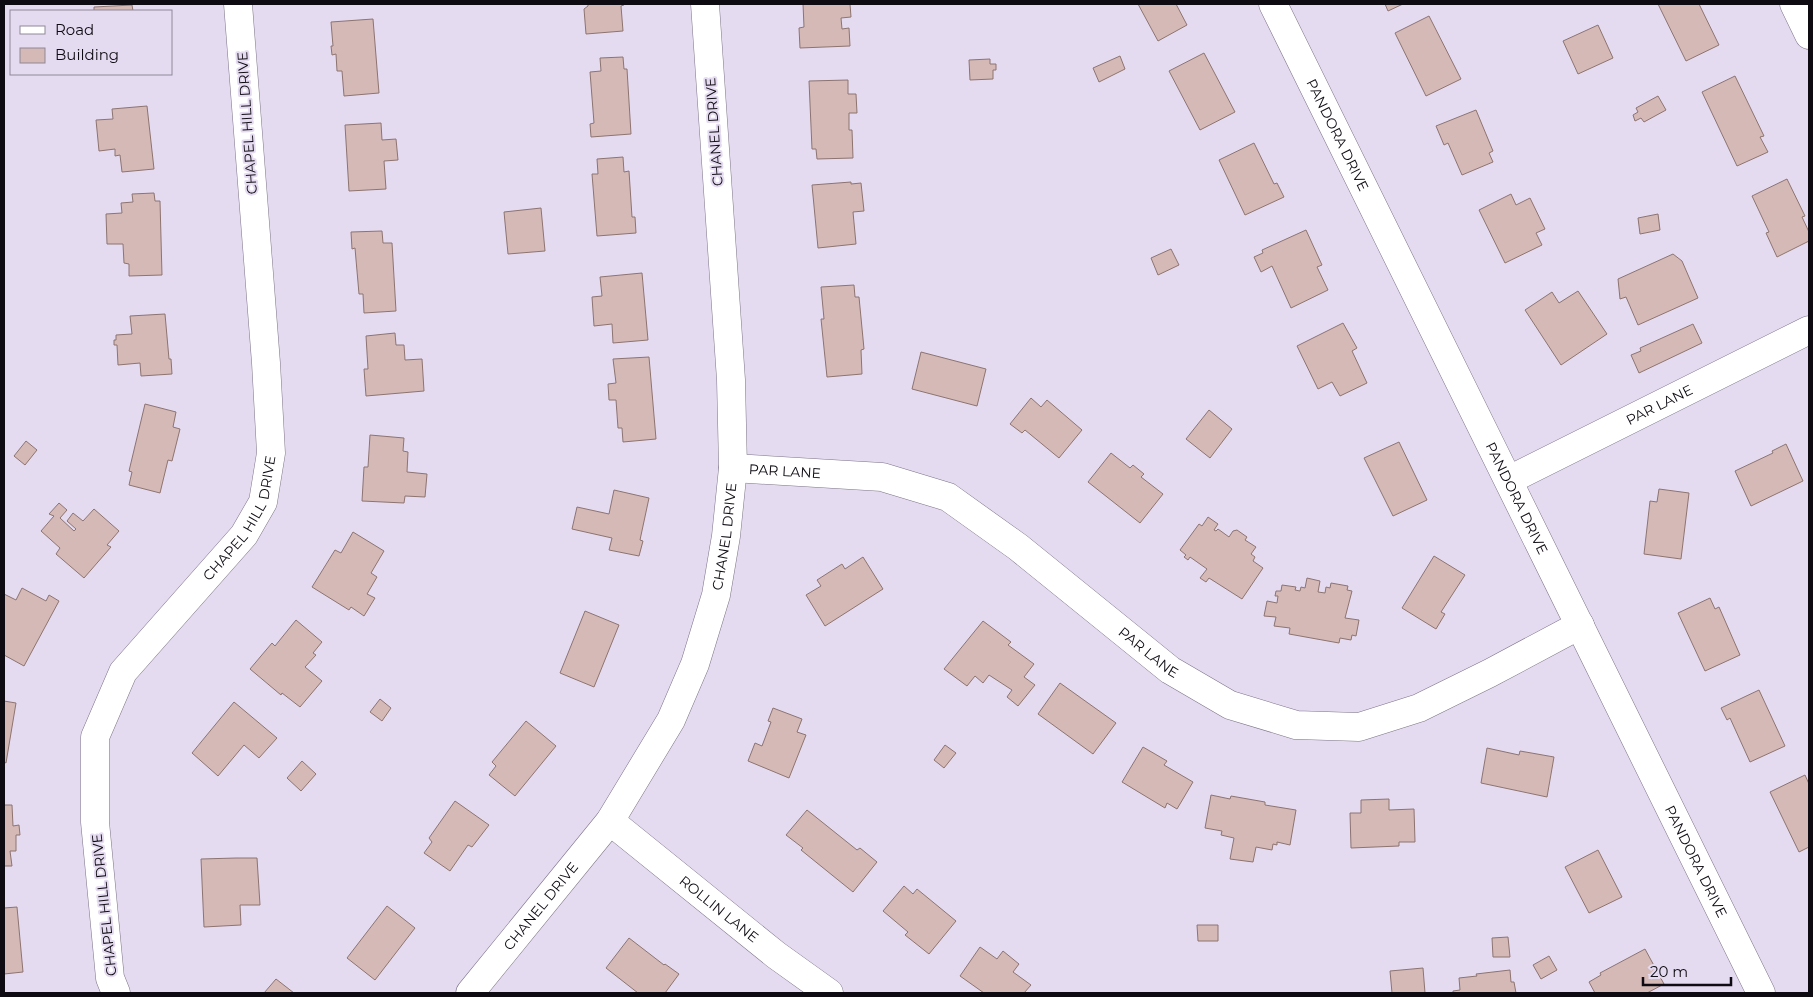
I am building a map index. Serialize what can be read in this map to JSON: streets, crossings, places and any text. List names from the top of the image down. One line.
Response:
{"streets":{"street":["CHAPEL HILL DRIVE","CHANEL DRIVE","PANDORA DRIVE","PAR LANE","ROLLIN LANE"]},"crossings":[["CHANEL DRIVE","PAR LANE"],["CHANEL DRIVE","ROLLIN LANE"],["PANDORA DRIVE","PAR LANE"]],"legend":["Road","Building"],"scale_bar":"20 m"}
